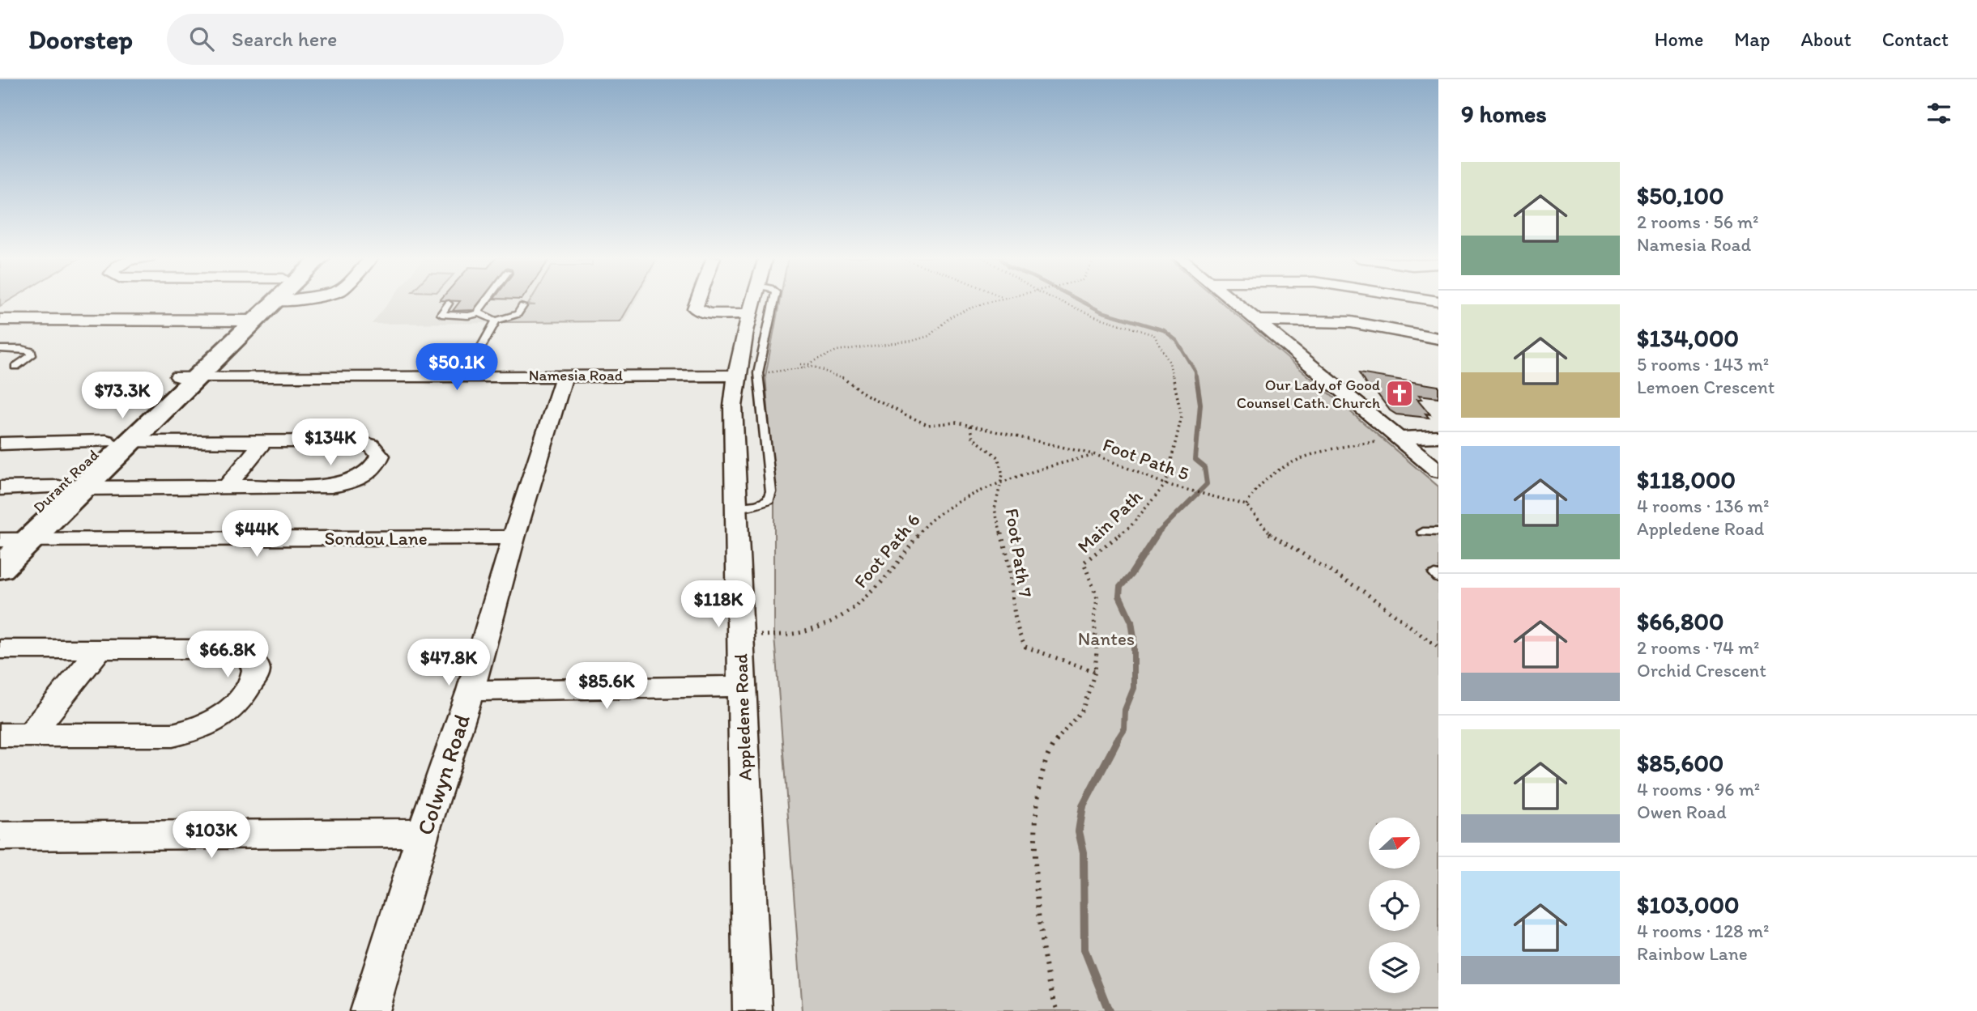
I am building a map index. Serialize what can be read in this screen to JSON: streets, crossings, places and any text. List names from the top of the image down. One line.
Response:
{"streets":{"street":["Namesia Road","Durant Road","Sondou Lane","Appledene Road","Colwyn Road"],"path":["Foot Path 5","Main Path","Foot Path 6","Foot Path 7"]},"crossings":[["Namesia Road","Durant Road"],["Namesia Road","Appledene Road"],["Namesia Road","Colwyn Road"],["Foot Path 5","Main Path"],["Foot Path 5","Foot Path 6"],["Foot Path 5","Foot Path 7"],["Durant Road","Sondou Lane"],["Main Path","Foot Path 7"],["Sondou Lane","Colwyn Road"],["Foot Path 6","Foot Path 7"],["Foot Path 6","Appledene Road"]],"parks":["Nantes"],"places":{"church":["Our Lady of Good Counsel Cath. Church"]},"north":"right","page":{"header":"Doorstep","search":"Search here","nav":["Home","Map","About","Contact"],"heading":"9 homes","list":[{"name":"$50,100","note":"2 rooms · 56 m² · Namesia Road"},{"name":"$134,000","note":"5 rooms · 143 m² · Lemoen Crescent"},{"name":"$118,000","note":"4 rooms · 136 m² · Appledene Road"},{"name":"$66,800","note":"2 rooms · 74 m² · Orchid Crescent"},{"name":"$85,600","note":"4 rooms · 96 m² · Owen Road"},{"name":"$103,000","note":"4 rooms · 128 m² · Rainbow Lane"}],"price":["$50.1K","$73.3K","$134K","$44K","$118K","$66.8K","$47.8K","$85.6K","$103K"]}}
